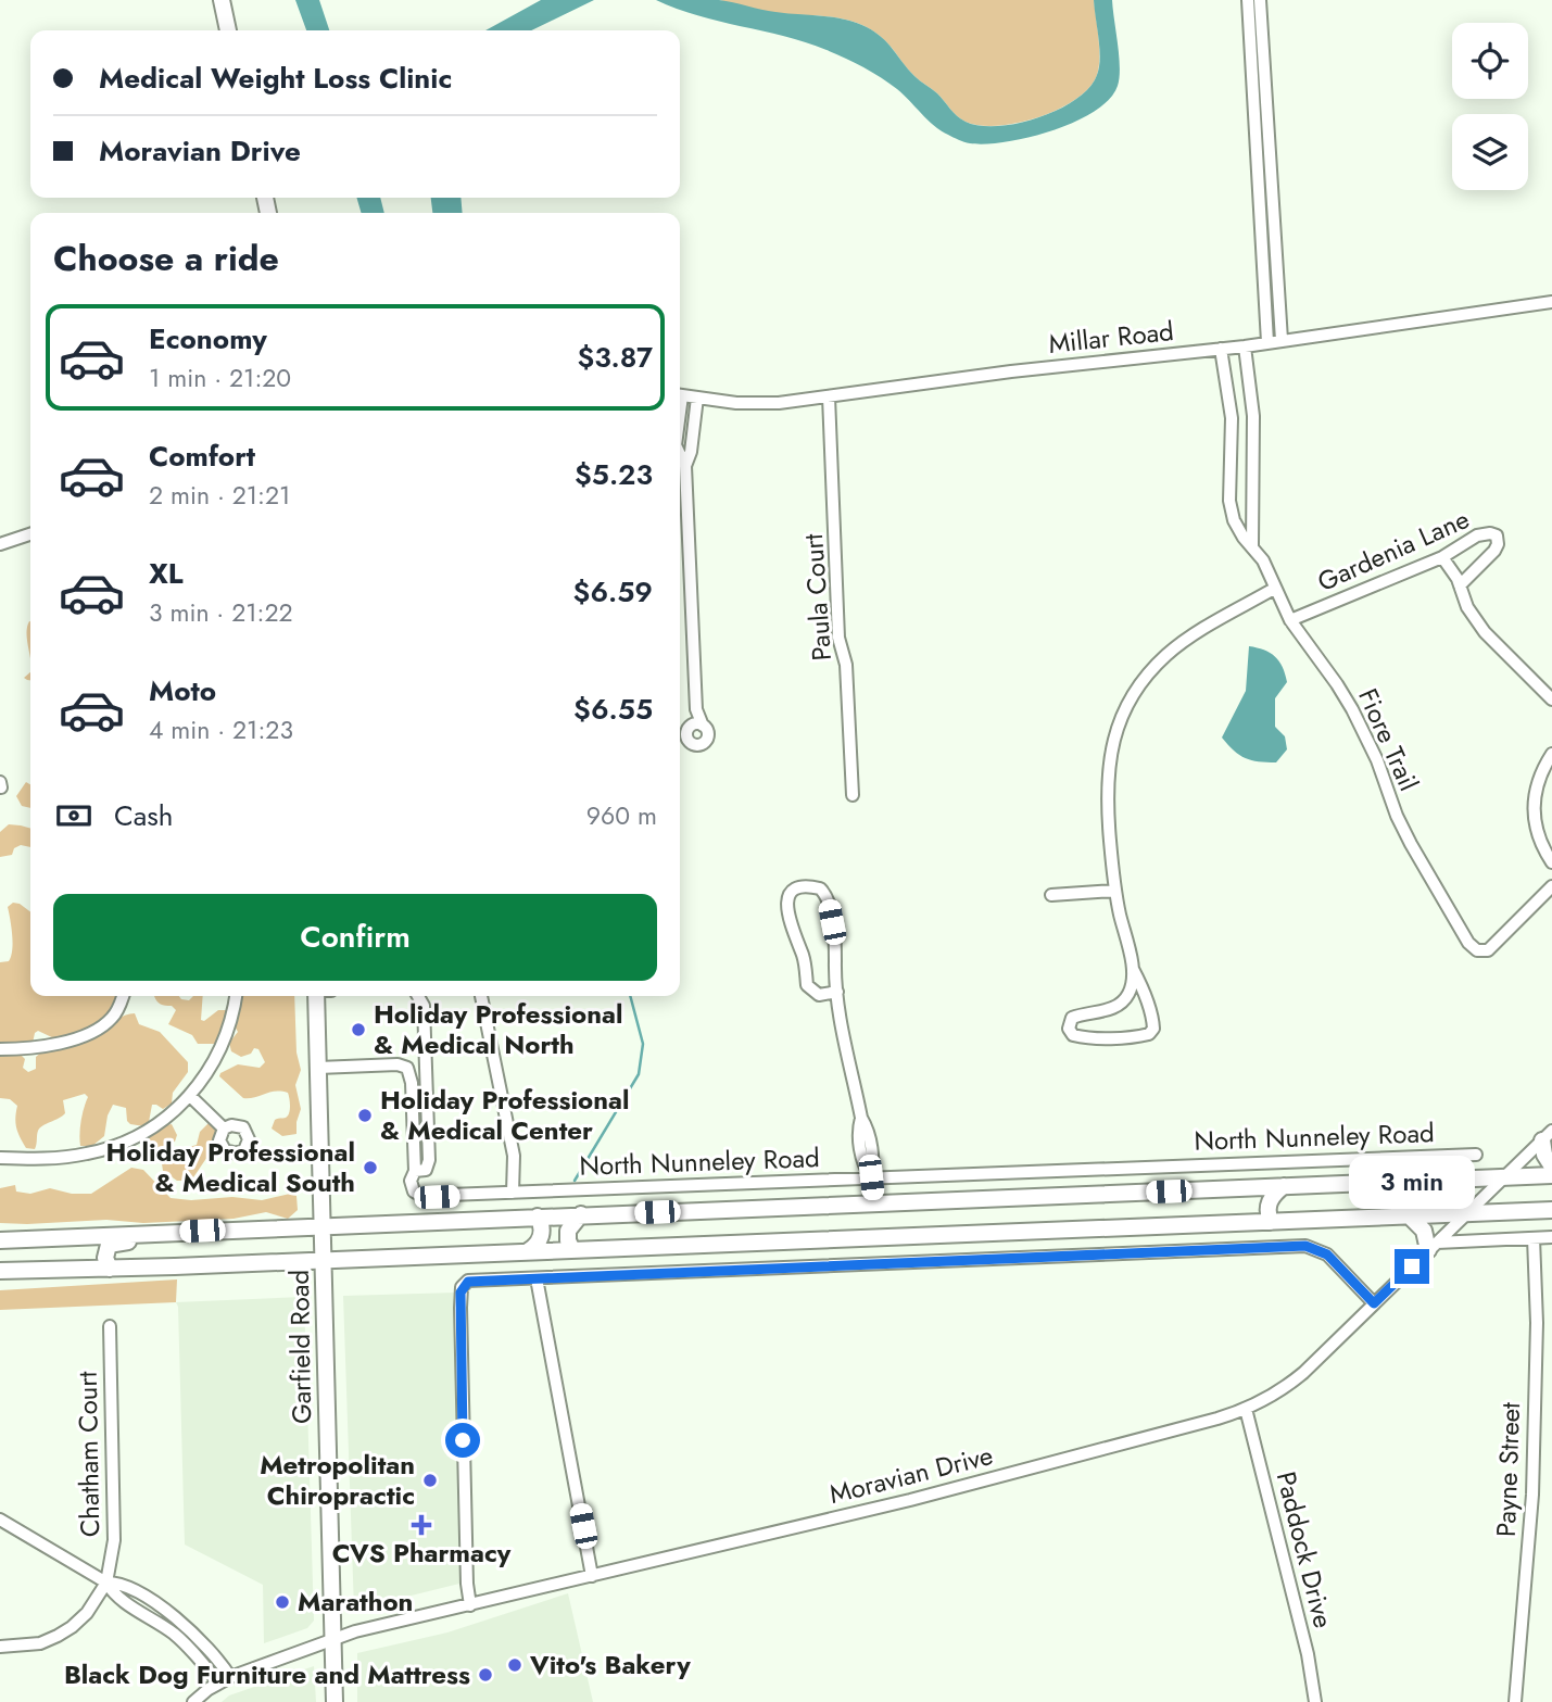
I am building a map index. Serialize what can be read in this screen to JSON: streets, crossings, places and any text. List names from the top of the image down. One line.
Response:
{"streets":{"main road":["Garfield Road"],"street":["Millar Road","Gardenia Lane","Paula Court","Fiore Trail","North Nunneley Road","Chatham Court","Payne Street","Moravian Drive","Paddock Drive"]},"crossings":[["Millar Road","Paula Court"],["Millar Road","Fiore Trail"],["Gardenia Lane","Fiore Trail"],["North Nunneley Road","Garfield Road"],["Garfield Road","Moravian Drive"],["Moravian Drive","Paddock Drive"]],"places":{"other":["Holiday Professional & Medical North","Holiday Professional & Medical Center","Holiday Professional & Medical South","Metropolitan Chiropractic","Marathon","Vito's Bakery","Black Dog Furniture and Mattress"],"health":["CVS Pharmacy"]},"page":{"banner":["Medical Weight Loss Clinic","Moravian Drive"],"heading":"Choose a ride","list":[{"name":"Economy","note":"1 min · 21:20","value":"$3.87"},{"name":"Comfort","note":"2 min · 21:21","value":"$5.23"},{"name":"XL","note":"3 min · 21:22","value":"$6.59"},{"name":"Moto","note":"4 min · 21:23","value":"$6.55"}],"pay":["Cash","960 m"],"buttons":"Confirm","bubble":"3 min"}}
